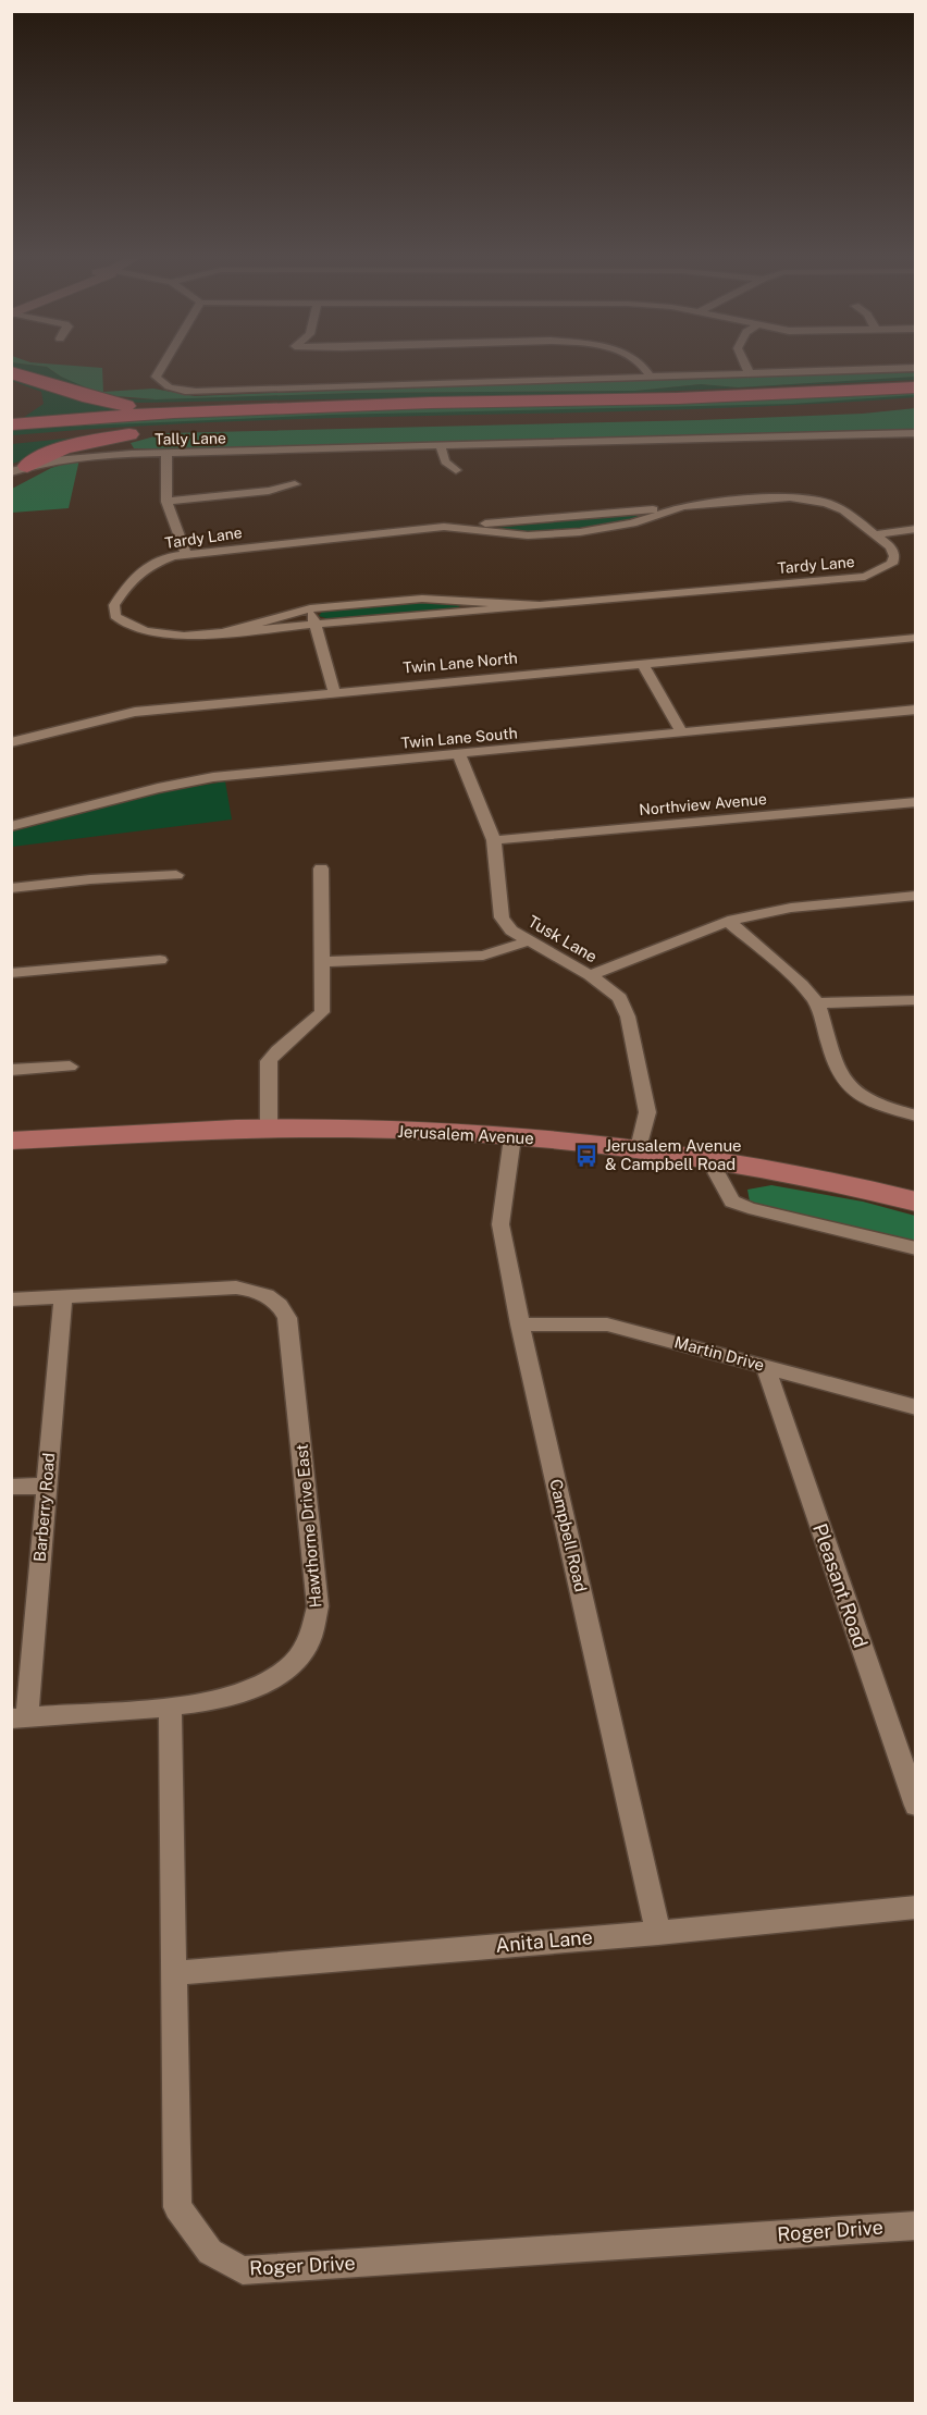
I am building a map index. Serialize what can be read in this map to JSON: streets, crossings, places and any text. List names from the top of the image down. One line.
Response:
{"streets":{"main road":["Jerusalem Avenue"],"street":["Tally Lane","Tardy Lane","Twin Lane North","Twin Lane South","Northview Avenue","Tusk Lane","Martin Drive","Barberry Road","Hawthorne Drive East","Campbell Road","Pleasant Road","Anita Lane","Roger Drive"]},"crossings":[["Twin Lane South","Tusk Lane"],["Northview Avenue","Tusk Lane"],["Tusk Lane","Jerusalem Avenue"],["Jerusalem Avenue","Campbell Road"],["Martin Drive","Campbell Road"],["Martin Drive","Pleasant Road"],["Barberry Road","Hawthorne Drive East"],["Hawthorne Drive East","Roger Drive"],["Campbell Road","Anita Lane"],["Anita Lane","Roger Drive"]],"places":{"bus stop":["Jerusalem Avenue & Campbell Road"]}}
